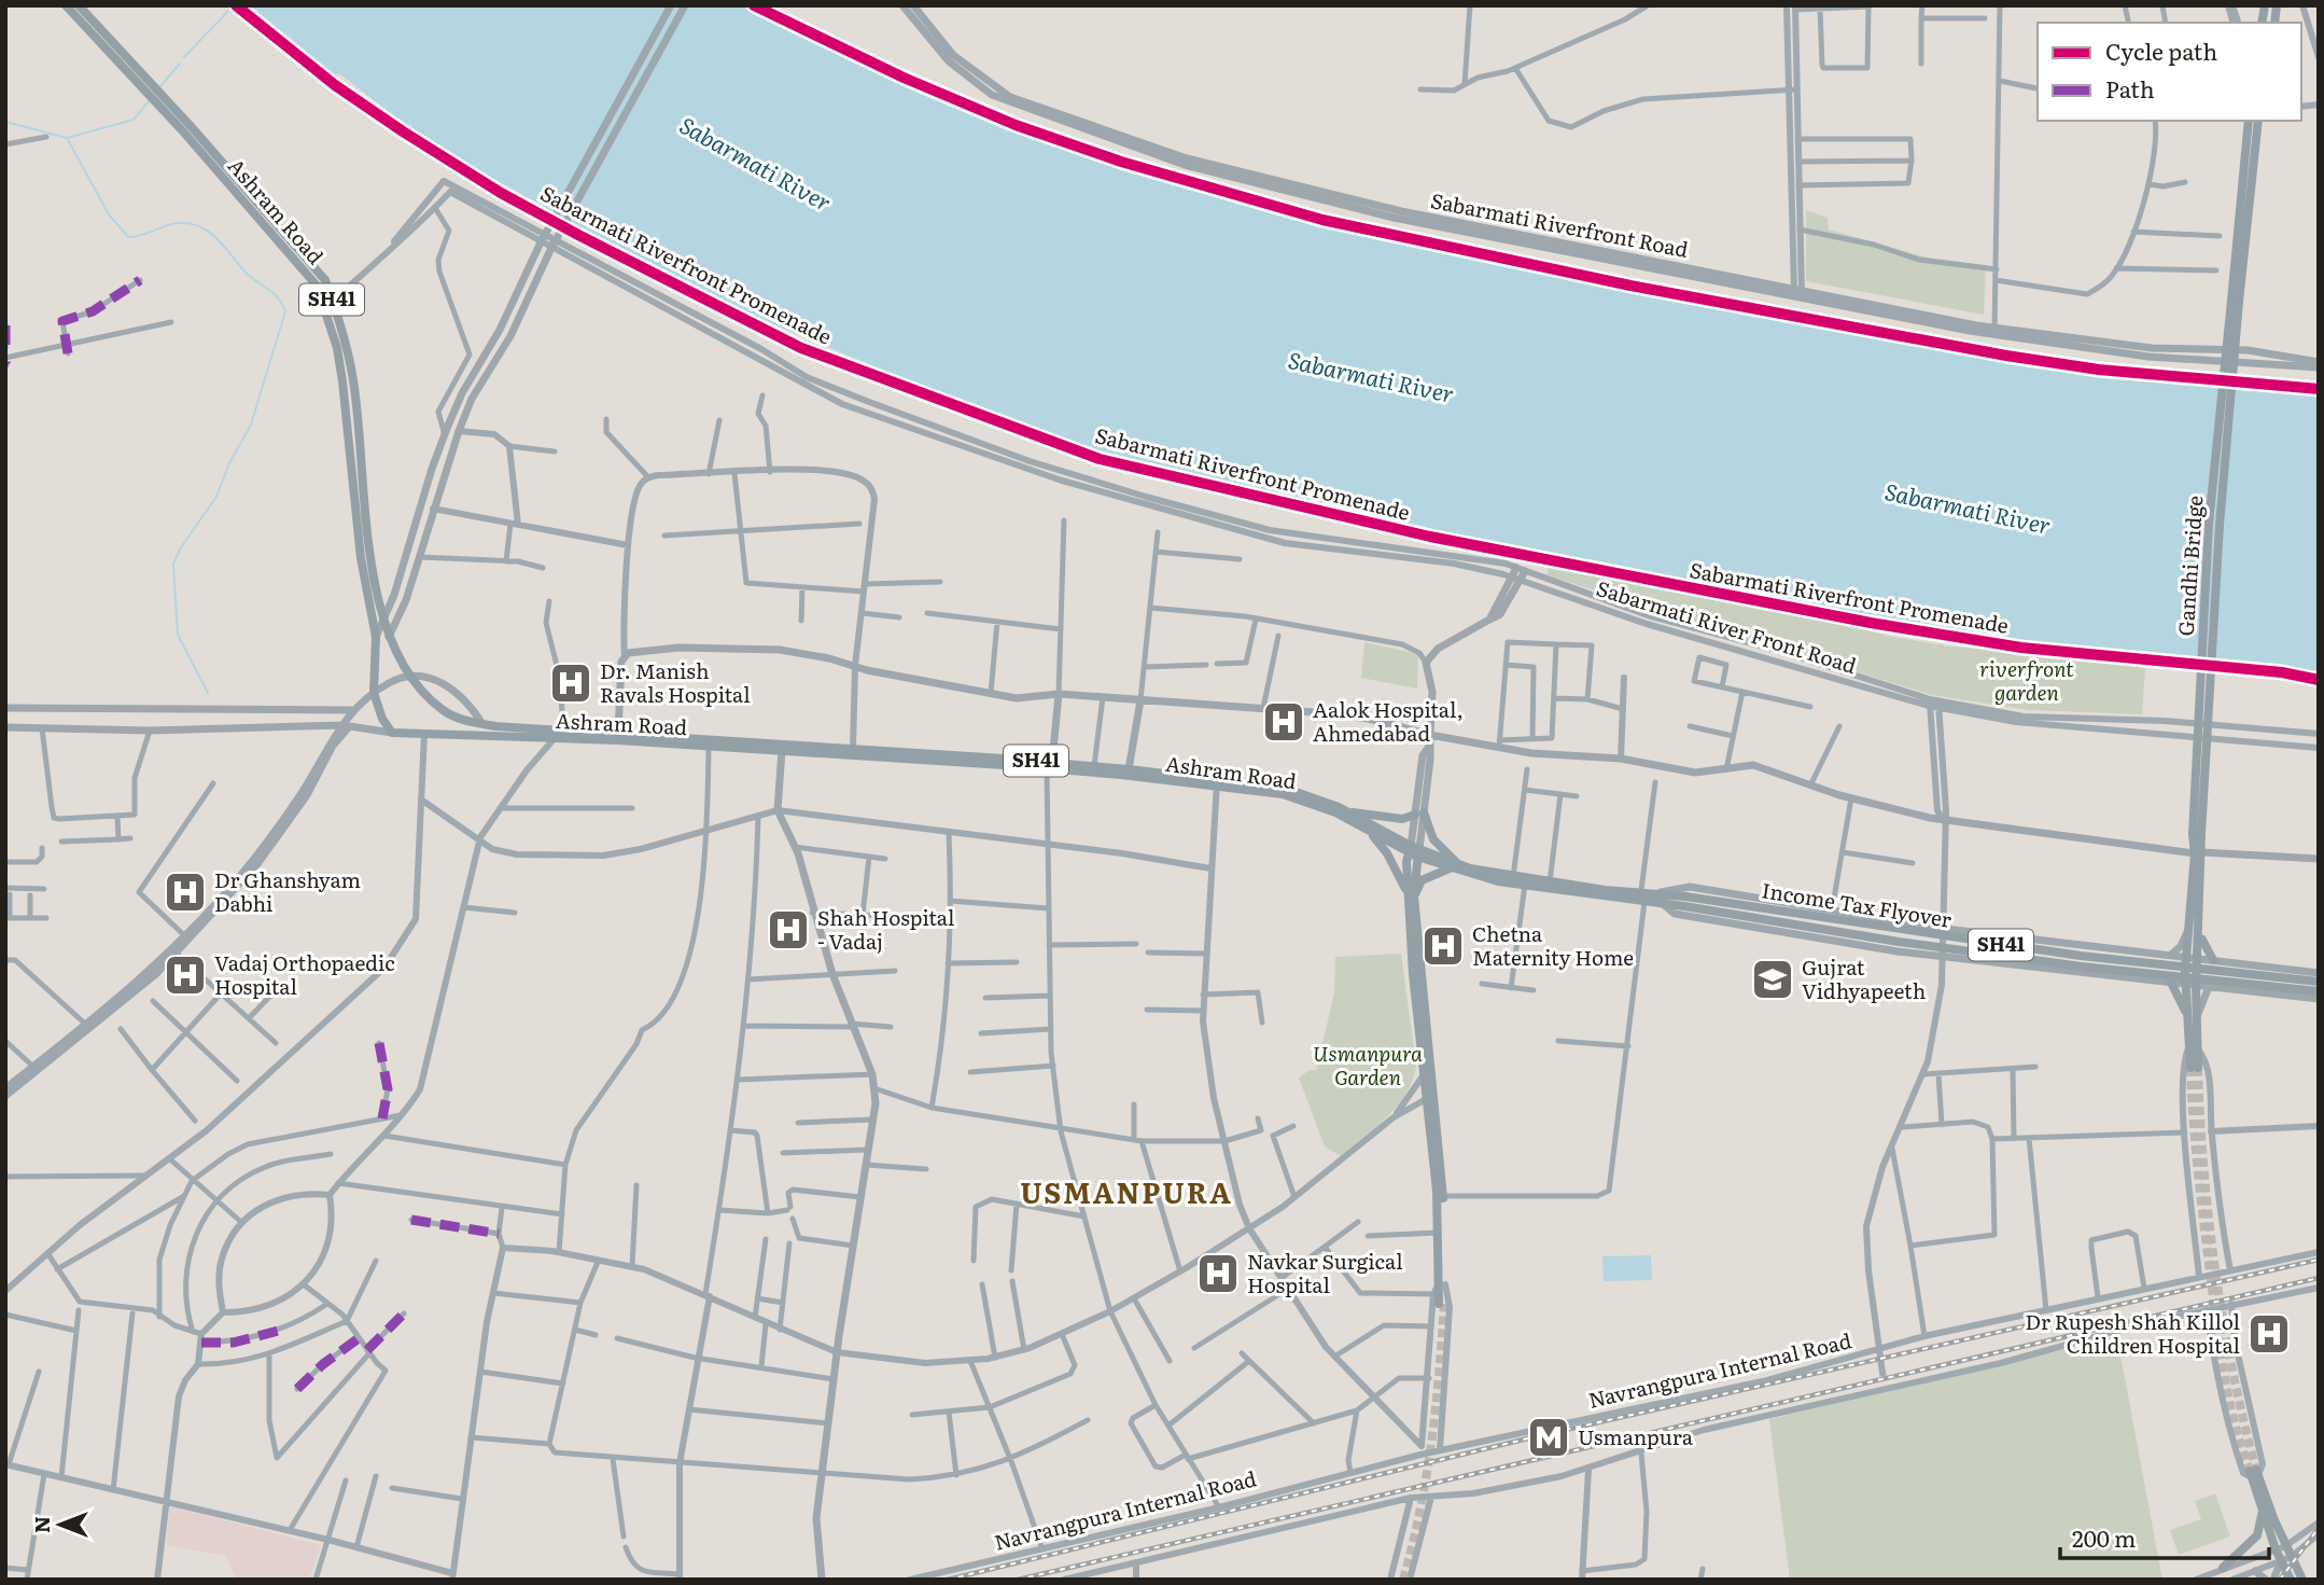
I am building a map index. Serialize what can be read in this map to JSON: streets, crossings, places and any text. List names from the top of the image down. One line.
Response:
{"streets":{"main road":["Ashram Road","Sabarmati Riverfront Road","SH41","Gandhi Bridge","Income Tax Flyover"],"street":["Navrangpura Internal Road"],"cycle path":["Sabarmati Riverfront Promenade"]},"crossings":[["Ashram Road","Income Tax Flyover"]],"districts":["USMANPURA"],"water":["Sabarmati River"],"parks":["riverfront garden","Usmanpura Garden"],"places":{"hospital":["Dr. Manish Ravals Hospital","Aalok Hospital, Ahmedabad","Dr Ghanshyam Dabhi","Shah Hospital - Vadaj","Chetna Maternity Home","Vadaj Orthopaedic Hospital","Navkar Surgical Hospital","Dr Rupesh Shah Killol Children Hospital"],"school or university":["Gujrat Vidhyapeeth"],"metro station":["Usmanpura"]},"legend":["Cycle path","Path"],"scale_bar":"200 m","north":"left"}
